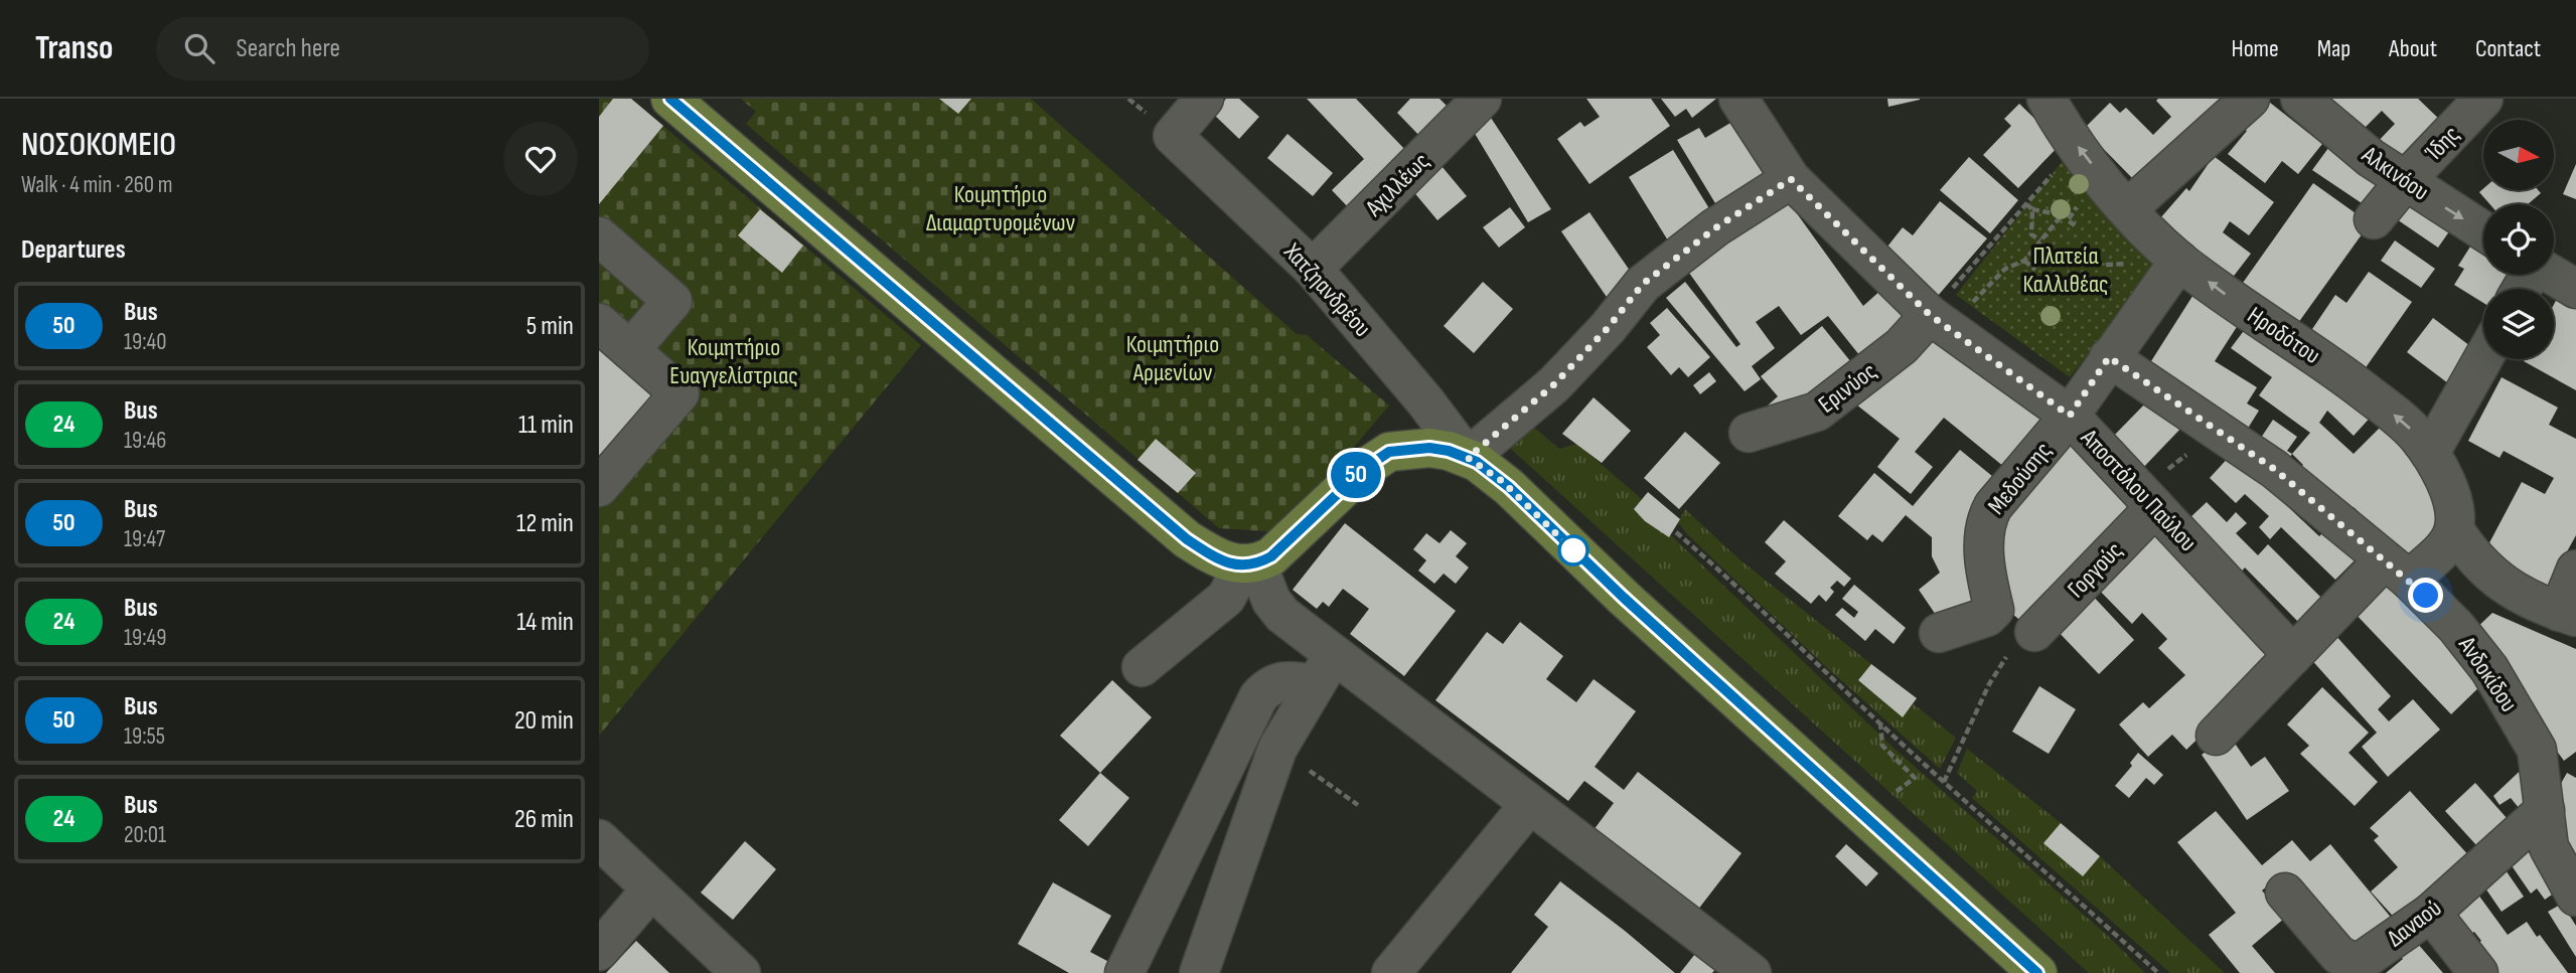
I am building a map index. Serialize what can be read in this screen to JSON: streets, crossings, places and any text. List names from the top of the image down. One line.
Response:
{"streets":{"street":["Ίδης","Αλκινόου","Αχιλλέως","Χατζηανδρέου","Ηροδότου","Ερινύος","Μεδούσης","Αποστόλου Παύλου","Γοργούς","Ανδοκίδου","Δαναού"]},"crossings":[["Ίδης","Αλκινόου"],["Αχιλλέως","Χατζηανδρέου"],["Ερινύος","Αποστόλου Παύλου"],["Μεδούσης","Αποστόλου Παύλου"],["Αποστόλου Παύλου","Γοργούς"],["Ανδοκίδου","Δαναού"]],"one_way":["Αλκινόου","Ηροδότου"],"parks":["Κοιμητήριο Διαμαρτυρομένων","Πλατεία Καλλιθέας","Κοιμητήριο Αρμενίων","Κοιμητήριο Ευαγγελίστριας"],"lines":["bus line 50"],"north":"right","page":{"header":"Transo","search":"Search here","nav":["Home","Map","About","Contact"],"heading":[["ΝΟΣΟΚΟΜΕΙΟ","Walk · 4 min · 260 m"],"Departures"],"on_map":"50","list":[{"mark":"50","name":"Bus","note":"19:40","value":"5 min"},{"mark":"24","name":"Bus","note":"19:46","value":"11 min"},{"mark":"50","name":"Bus","note":"19:47","value":"12 min"},{"mark":"24","name":"Bus","note":"19:49","value":"14 min"},{"mark":"50","name":"Bus","note":"19:55","value":"20 min"},{"mark":"24","name":"Bus","note":"20:01","value":"26 min"}]}}
